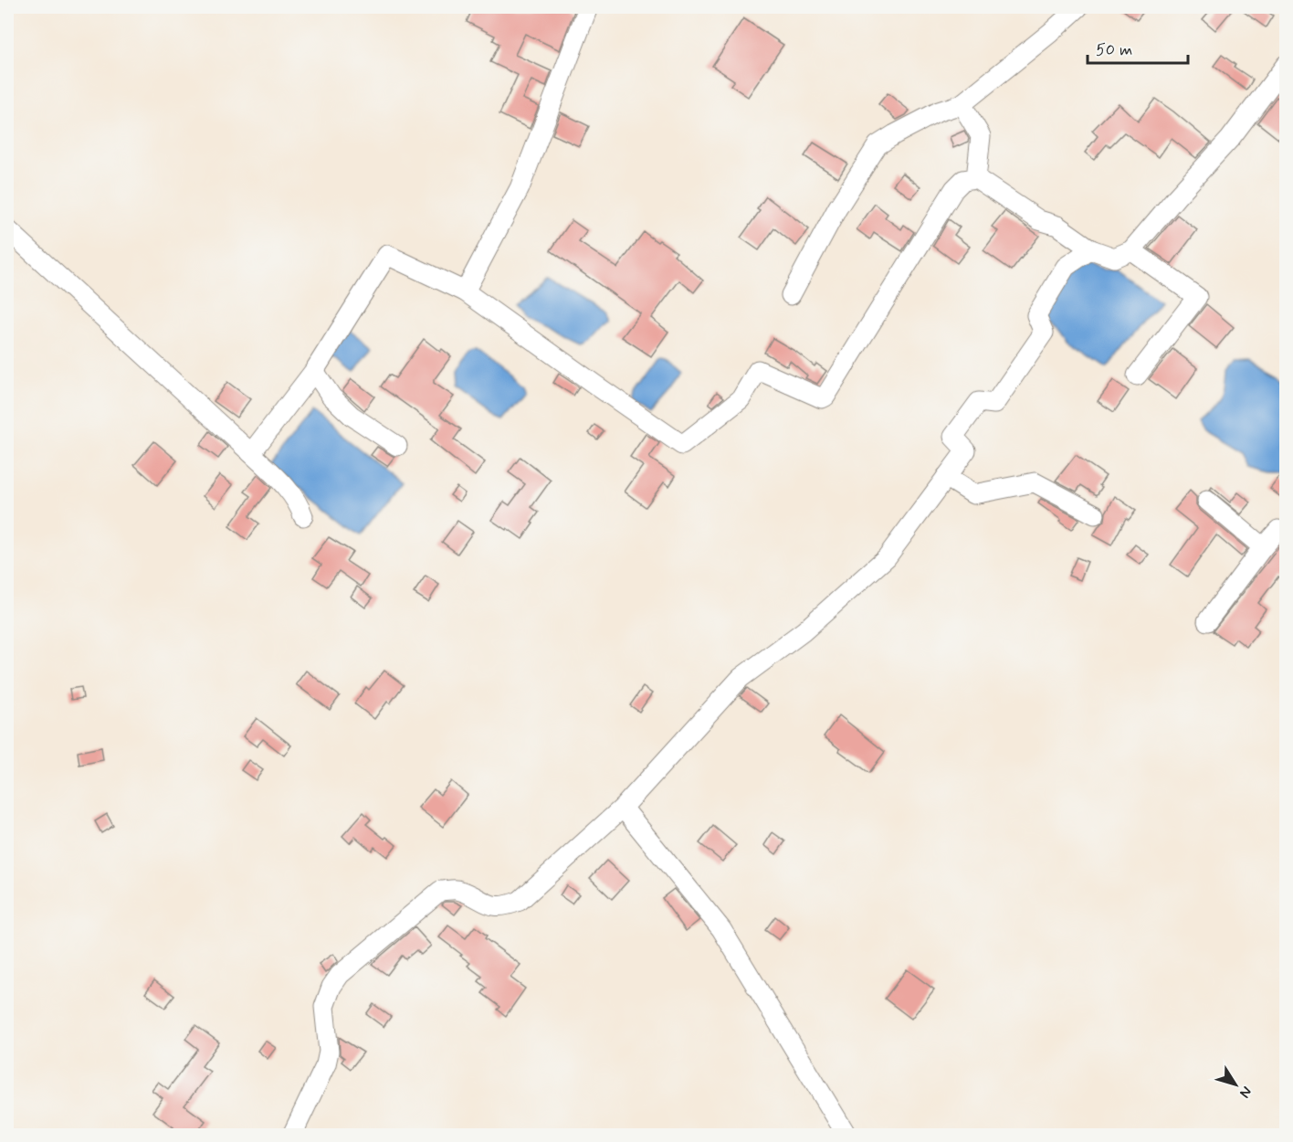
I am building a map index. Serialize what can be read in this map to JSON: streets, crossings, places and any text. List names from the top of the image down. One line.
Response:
{"scale_bar":"50 m","north":"bottom right"}
